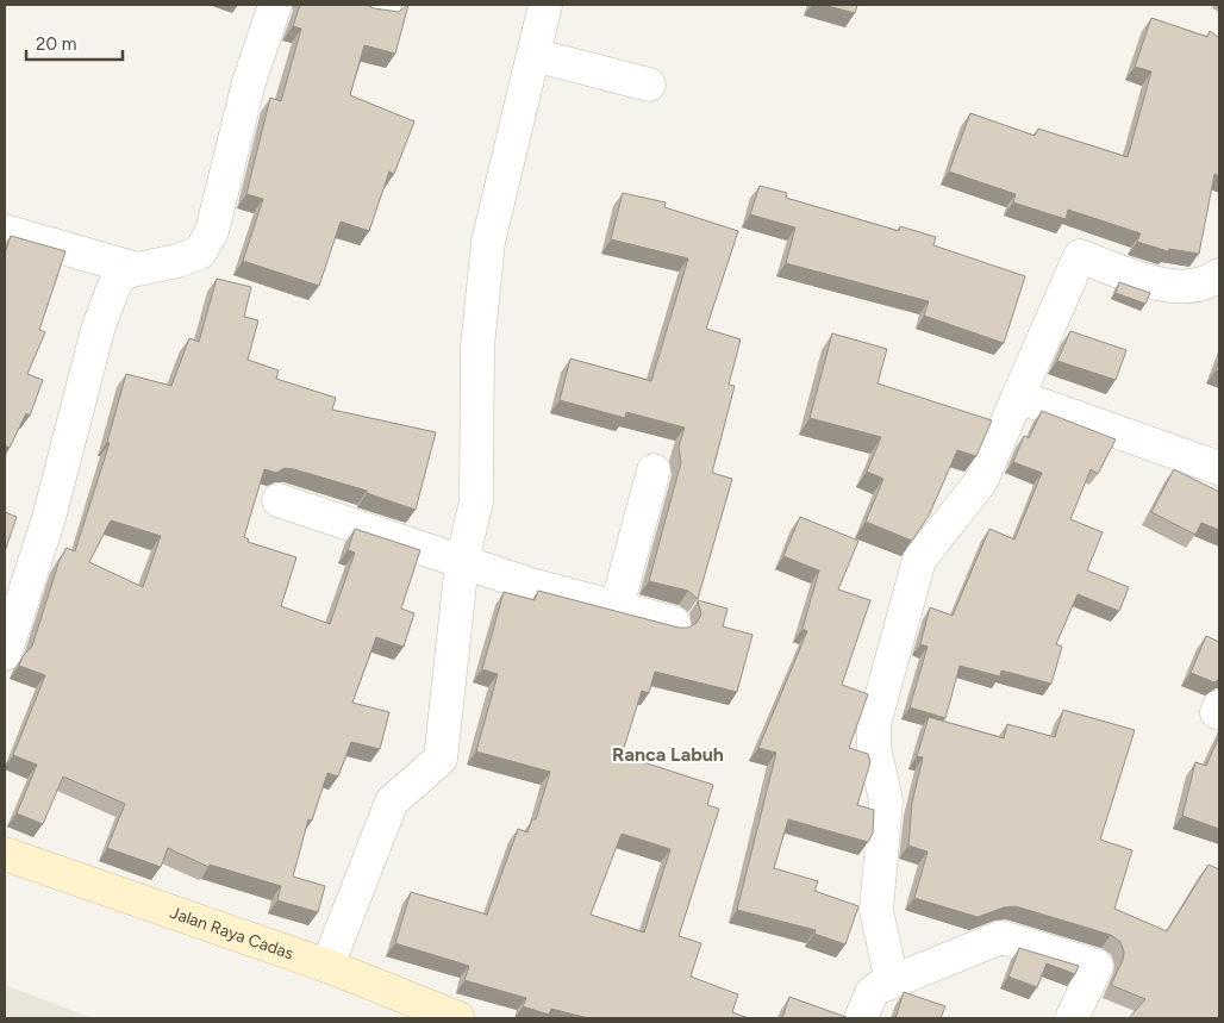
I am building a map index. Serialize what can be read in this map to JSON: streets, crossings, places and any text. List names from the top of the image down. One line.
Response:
{"streets":{"street":["Jalan Raya Cadas"]},"districts":["Ranca Labuh"],"scale_bar":"20 m"}
